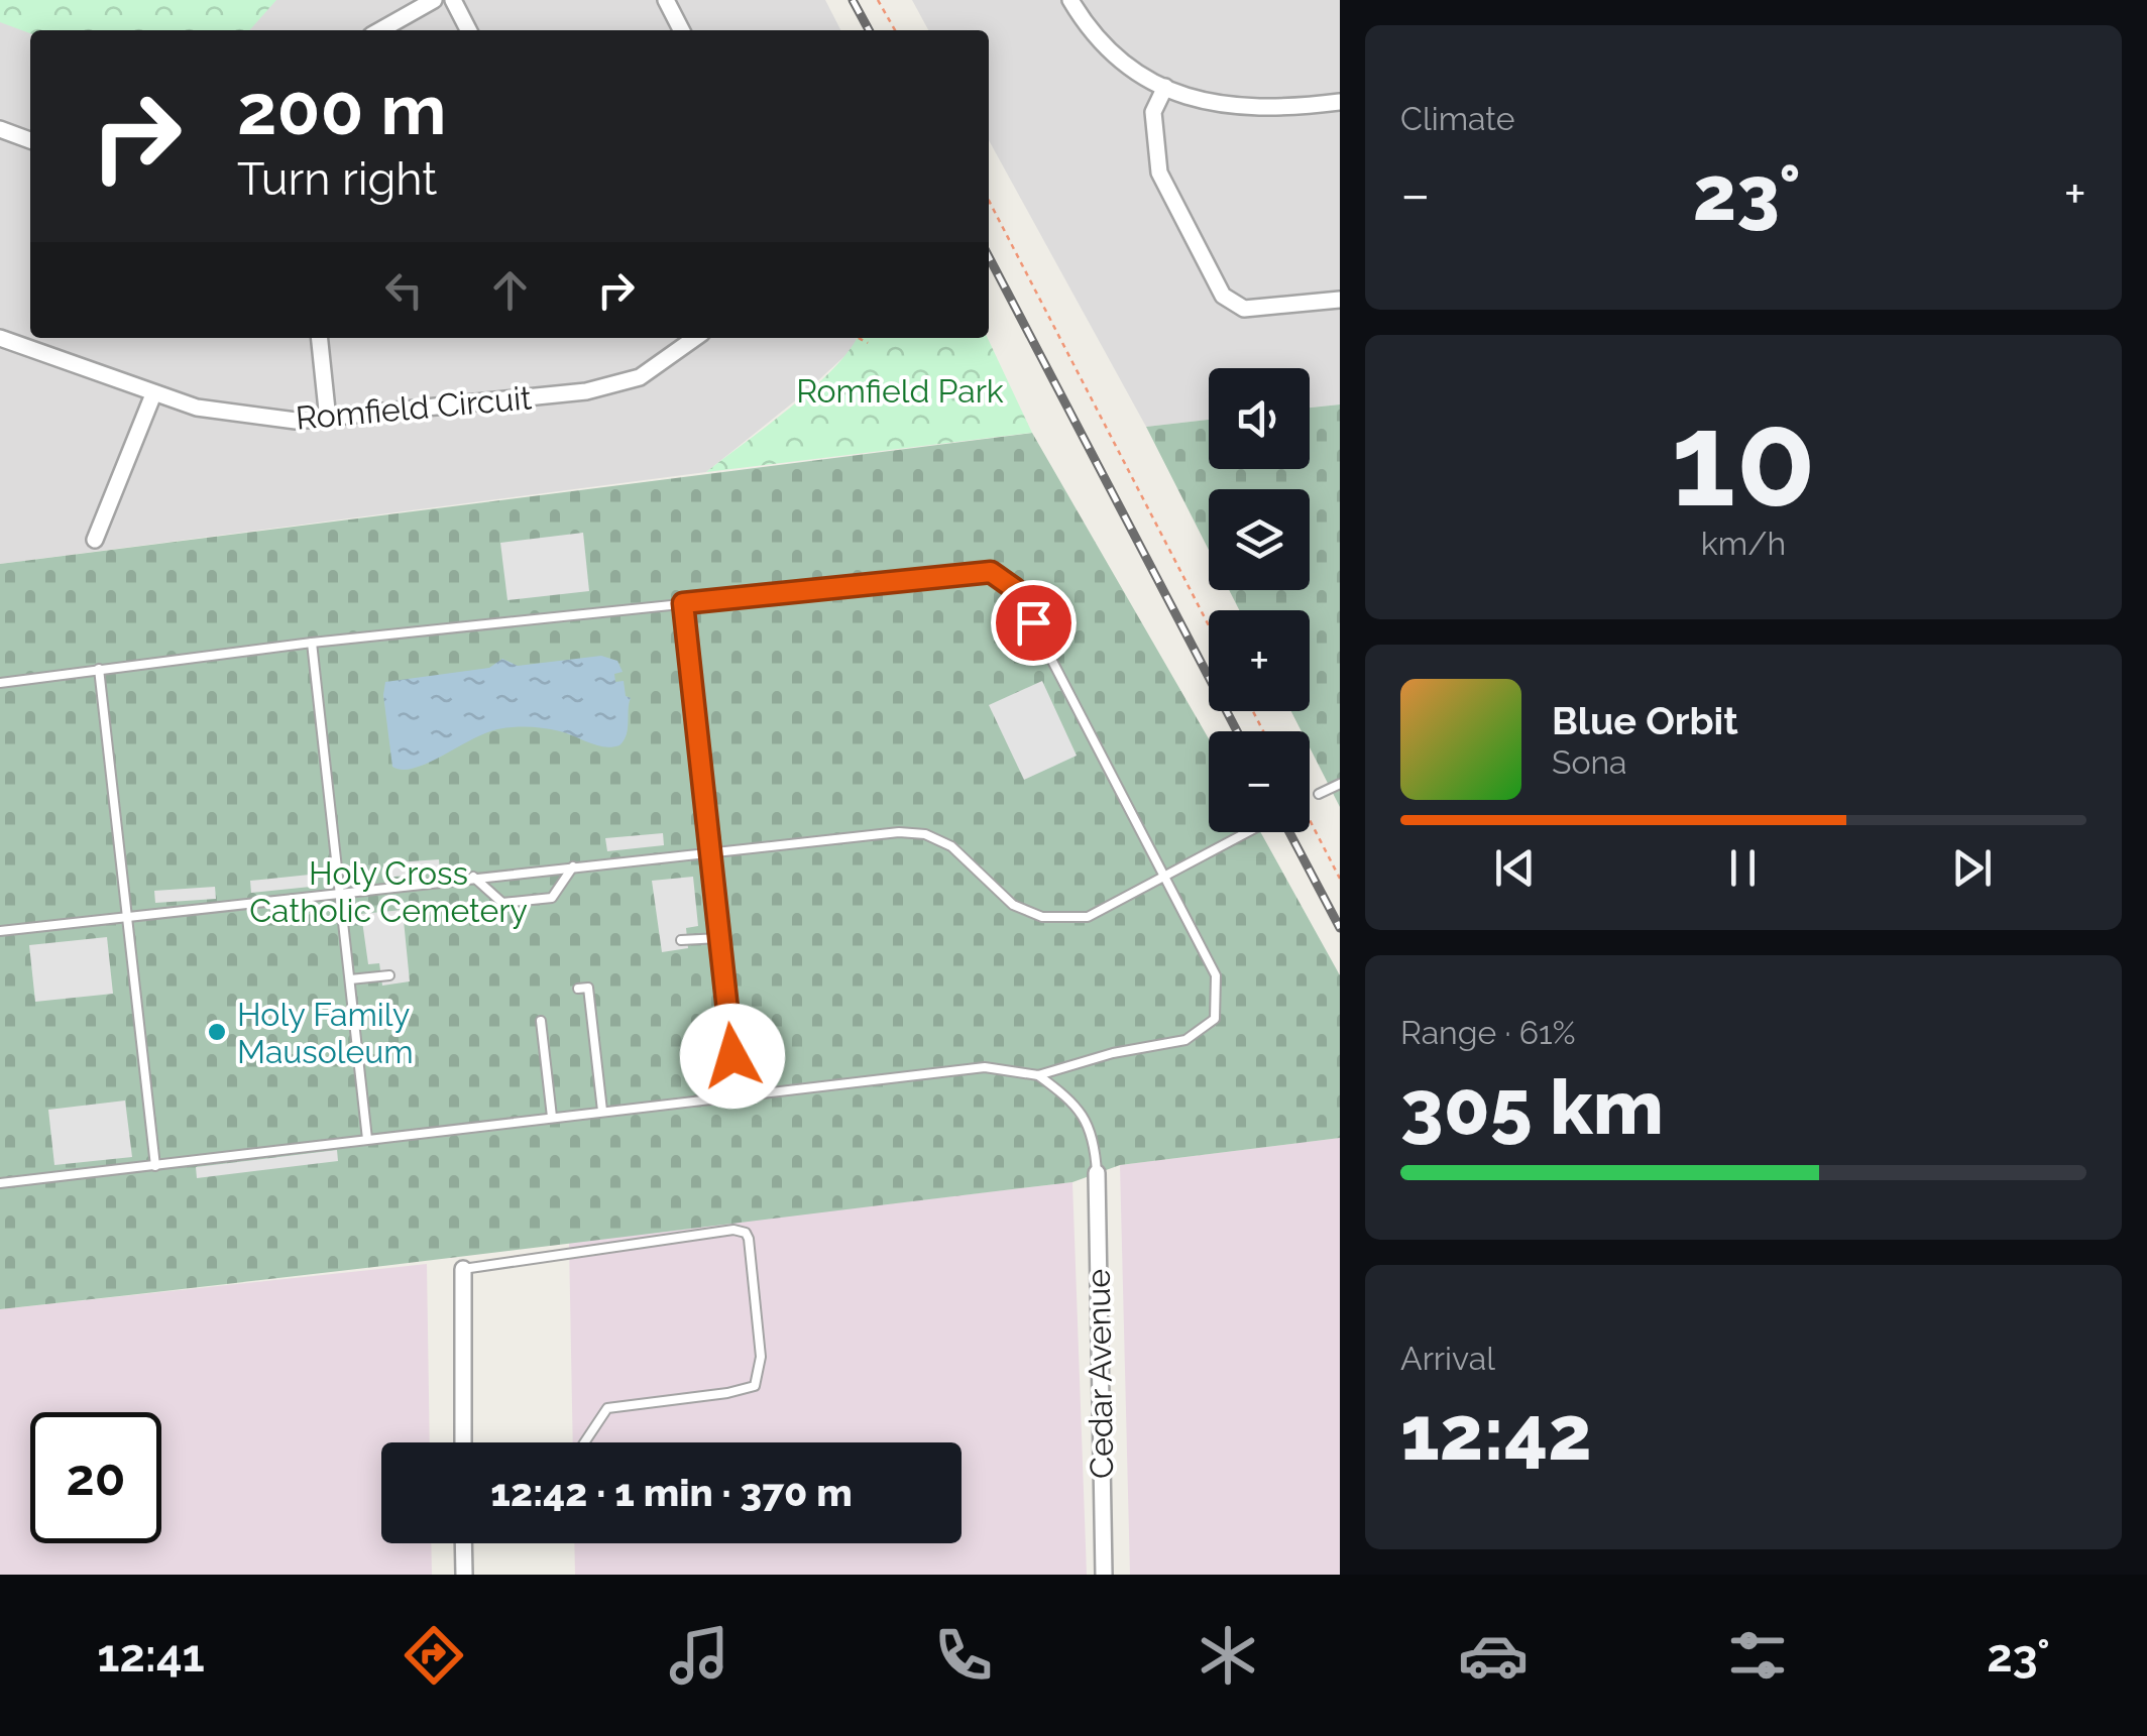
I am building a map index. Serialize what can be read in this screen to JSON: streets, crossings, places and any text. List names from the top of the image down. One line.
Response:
{"streets":{"street":["Romfield Circuit","Cedar Avenue"]},"parks":["Romfield Park","Holy Cross Catholic Cemetery"],"places":["Holy Family Mausoleum"],"page":{"tile":["Climate",["10","km/h"],["Range · 61%","305 km"],["Arrival","12:42"]],"turn":["200 m","Turn right"],"heat":["−","23°","+"],"map_buttons":["+","−"],"song":["Blue Orbit","Sona"],"limit":"20","trip":"12:42 · 1 min · 370 m","tabs":["12:41","23°"]}}
